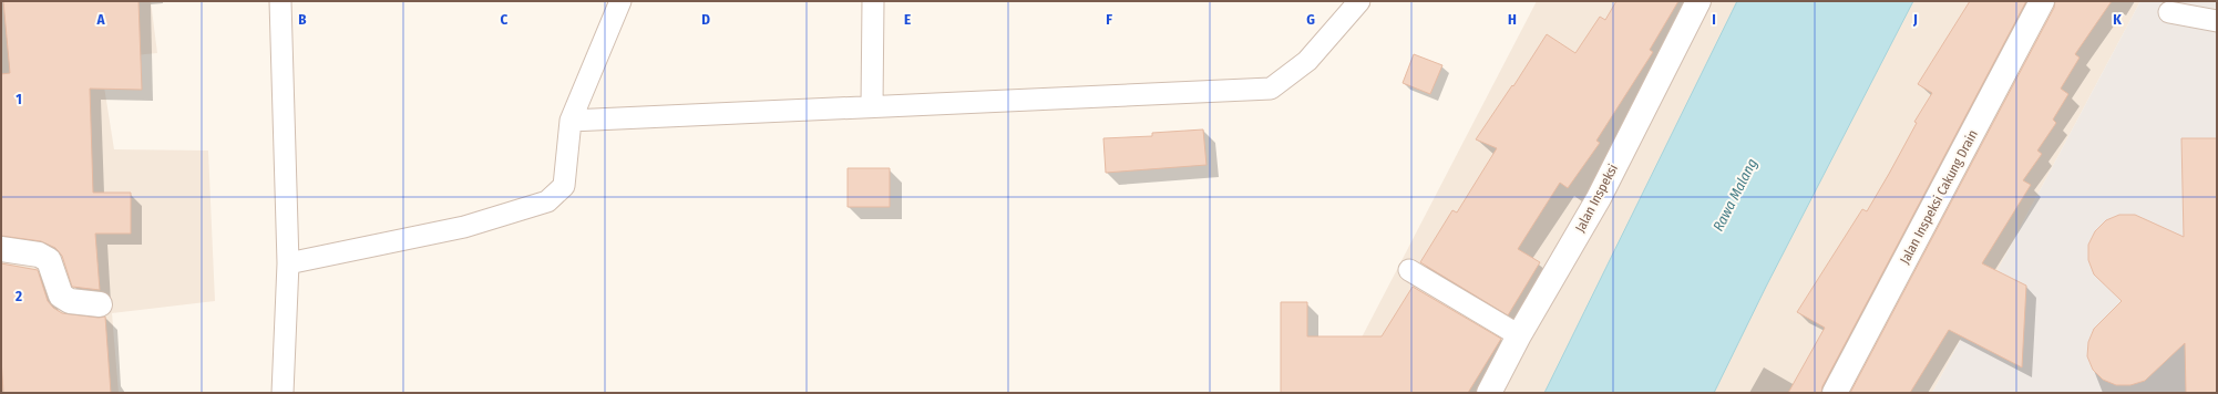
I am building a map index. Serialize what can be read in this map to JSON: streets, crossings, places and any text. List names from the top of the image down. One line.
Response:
{"streets":{"street":["Jalan Inspeksi Cakung Drain","Jalan Inspeksi"]},"water":["Rawa Malang"],"grid":{"columns":["A","B","C","D","E","F","G","H","I","J","K"],"rows":["1","2"]}}
